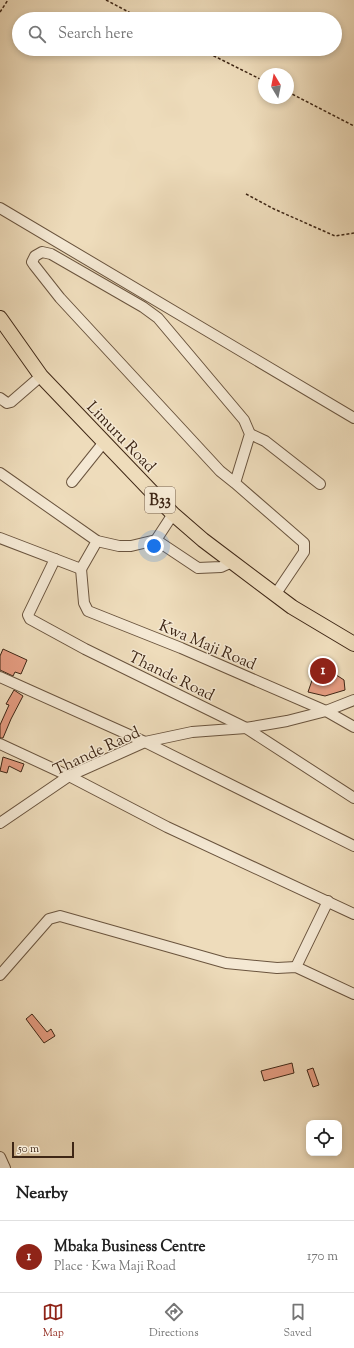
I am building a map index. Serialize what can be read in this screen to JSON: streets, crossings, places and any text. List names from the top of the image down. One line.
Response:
{"streets":{"highway":["Limuru Road","B33"],"street":["Kwa Maji Road","Thande Road","Thande Raod"]},"crossings":[["Kwa Maji Road","Thande Raod"],["Thande Road","Thande Raod"]],"scale_bar":"50 m","north":"top","page":{"search":"Search here","pins":"1","scale":"50 m","heading":"Nearby","list":[{"mark":"1","name":"Mbaka Business Centre","note":"Place · Kwa Maji Road","value":"170 m"}],"nav":["Map","Directions","Saved"]}}
